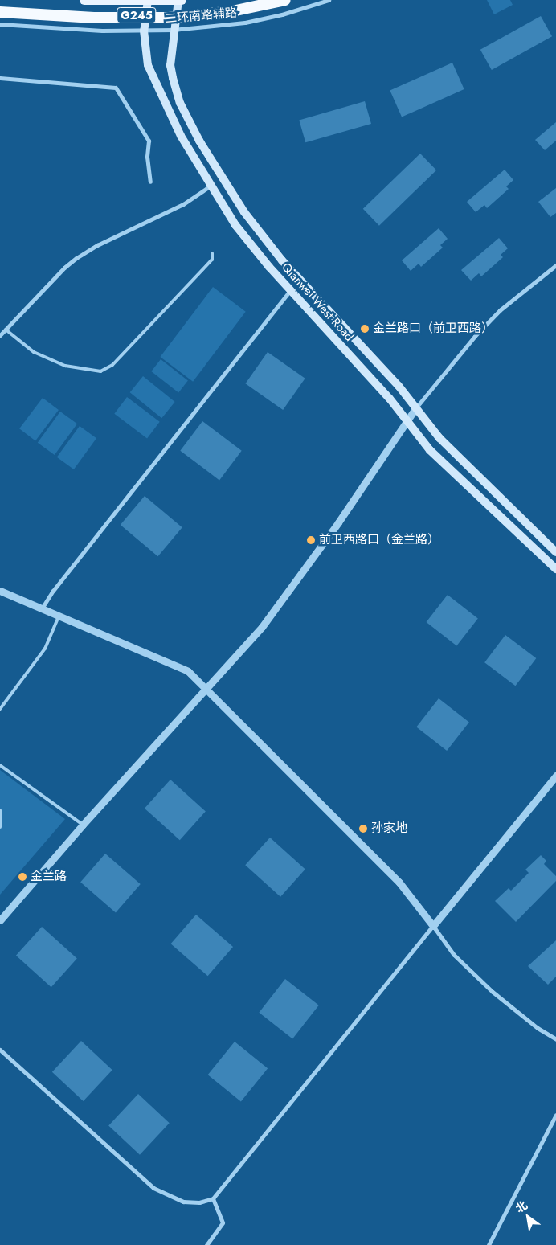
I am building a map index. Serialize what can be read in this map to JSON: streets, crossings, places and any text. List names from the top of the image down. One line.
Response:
{"streets":{"main road":["G245","Qianwei West Road"],"street":["二环南路辅路"]},"crossings":[["G245","Qianwei West Road"],["二环南路辅路","Qianwei West Road"]],"places":["金兰路口（前卫西路）","前卫西路口（金兰路）","孙家地","金兰路"],"north":"top left"}
